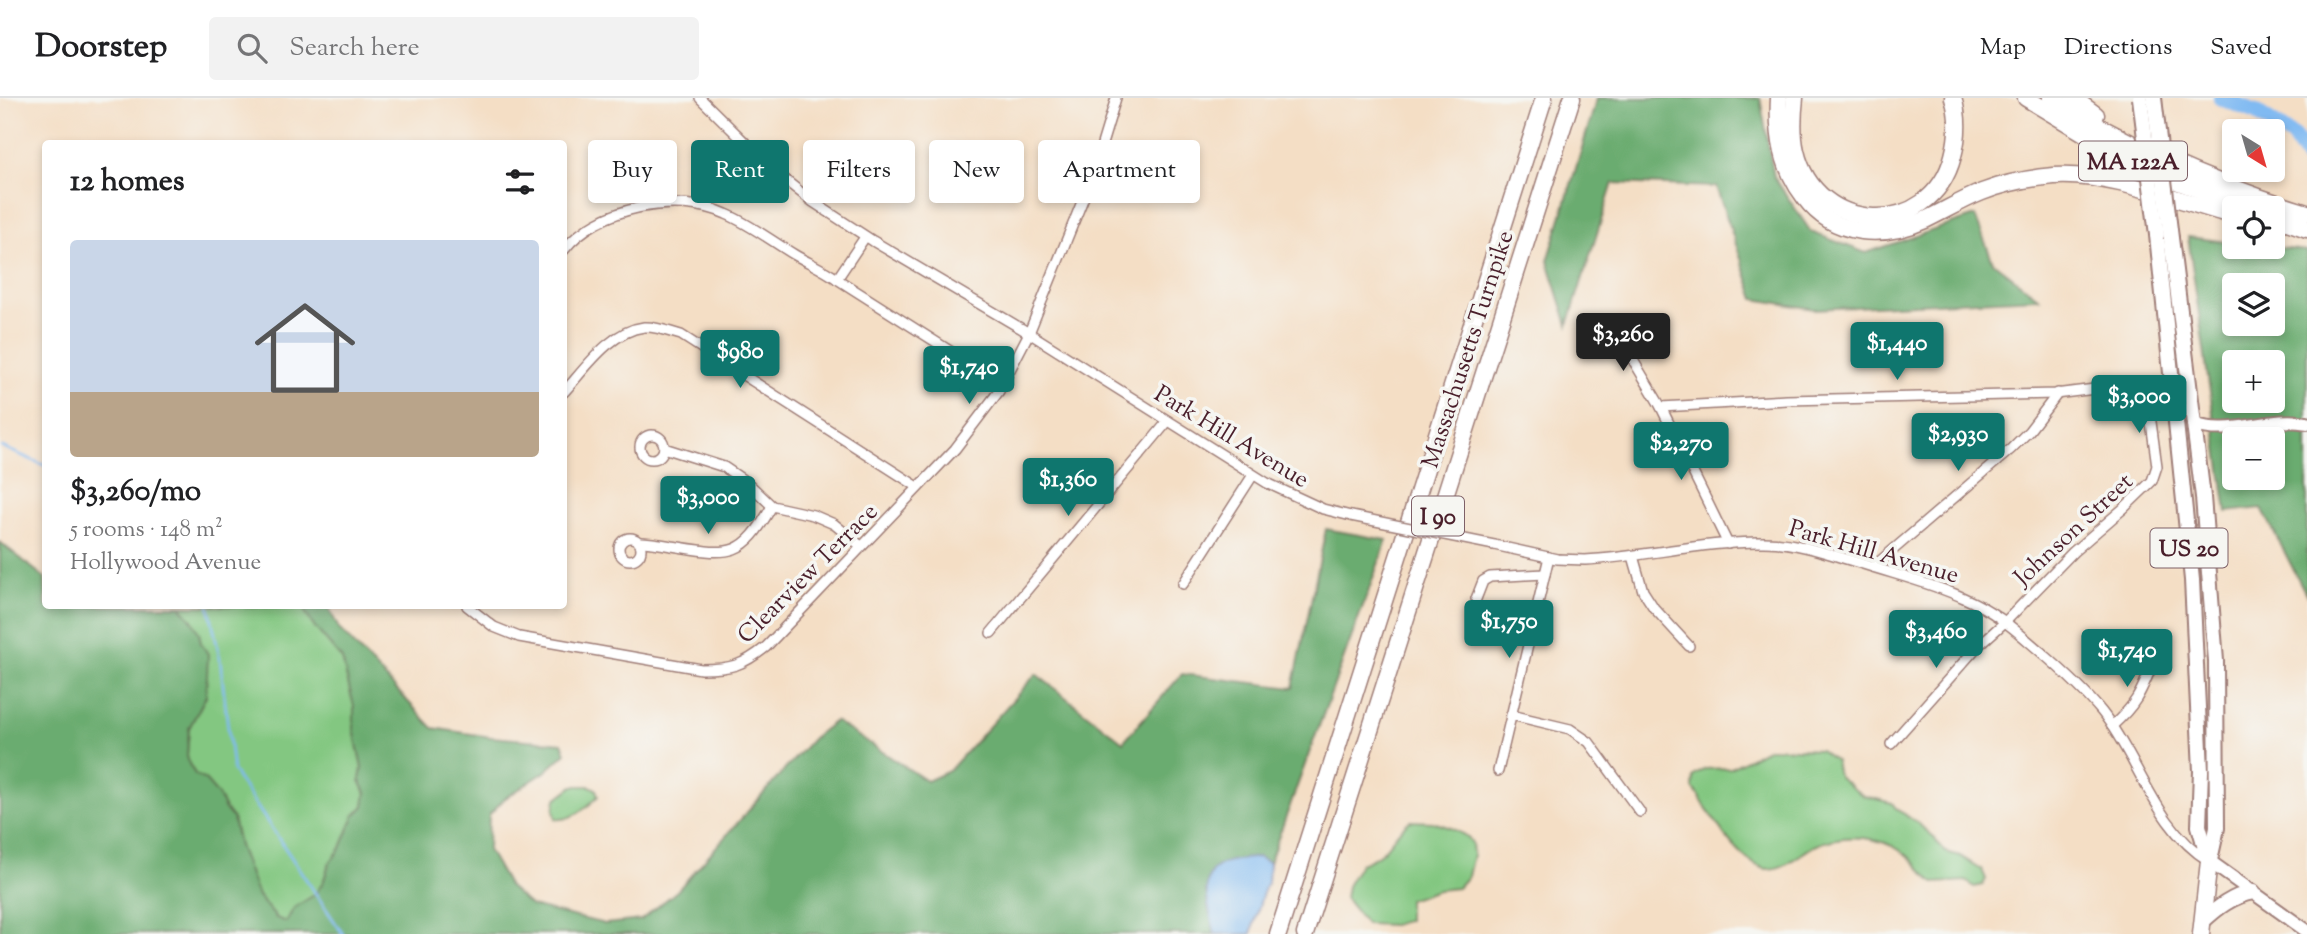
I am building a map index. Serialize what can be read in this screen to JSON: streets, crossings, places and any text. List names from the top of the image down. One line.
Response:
{"streets":{"highway":["MA 122A","Massachusetts Turnpike","I 90","US 20"],"street":["Park Hill Avenue","Johnson Street","Clearview Terrace"]},"crossings":[["Park Hill Avenue","Johnson Street"],["Park Hill Avenue","US 20"],["Park Hill Avenue","Clearview Terrace"]],"north":"bottom right","page":{"header":"Doorstep","search":"Search here","nav":["Map","Directions","Saved"],"map_buttons":["+","−"],"chip":["Buy","Rent","Filters","New","Apartment"],"heading":"12 homes","list":[{"name":"$3,260/mo","note":"5 rooms · 148 m² · Hollywood Avenue"}],"price":["$3,260","$1,440","$980","$1,740","$3,000","$2,930","$2,270","$1,360","$3,000","$1,750","$3,460","$1,740"]}}
